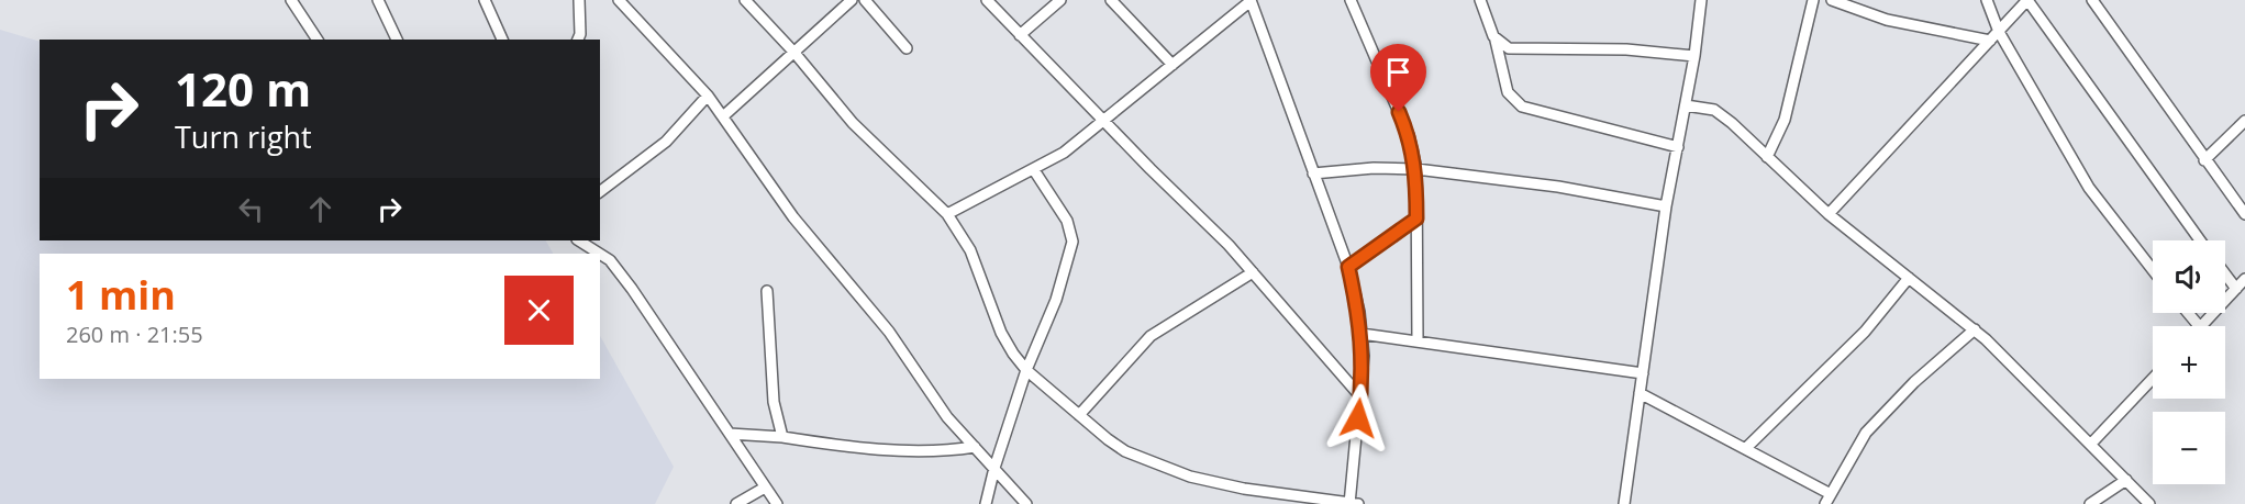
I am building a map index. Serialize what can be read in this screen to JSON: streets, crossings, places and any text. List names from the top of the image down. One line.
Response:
{"page":{"turn":["120 m","Turn right"],"map_buttons":["+","−"],"heading":["1 min","260 m · 21:55"]}}
